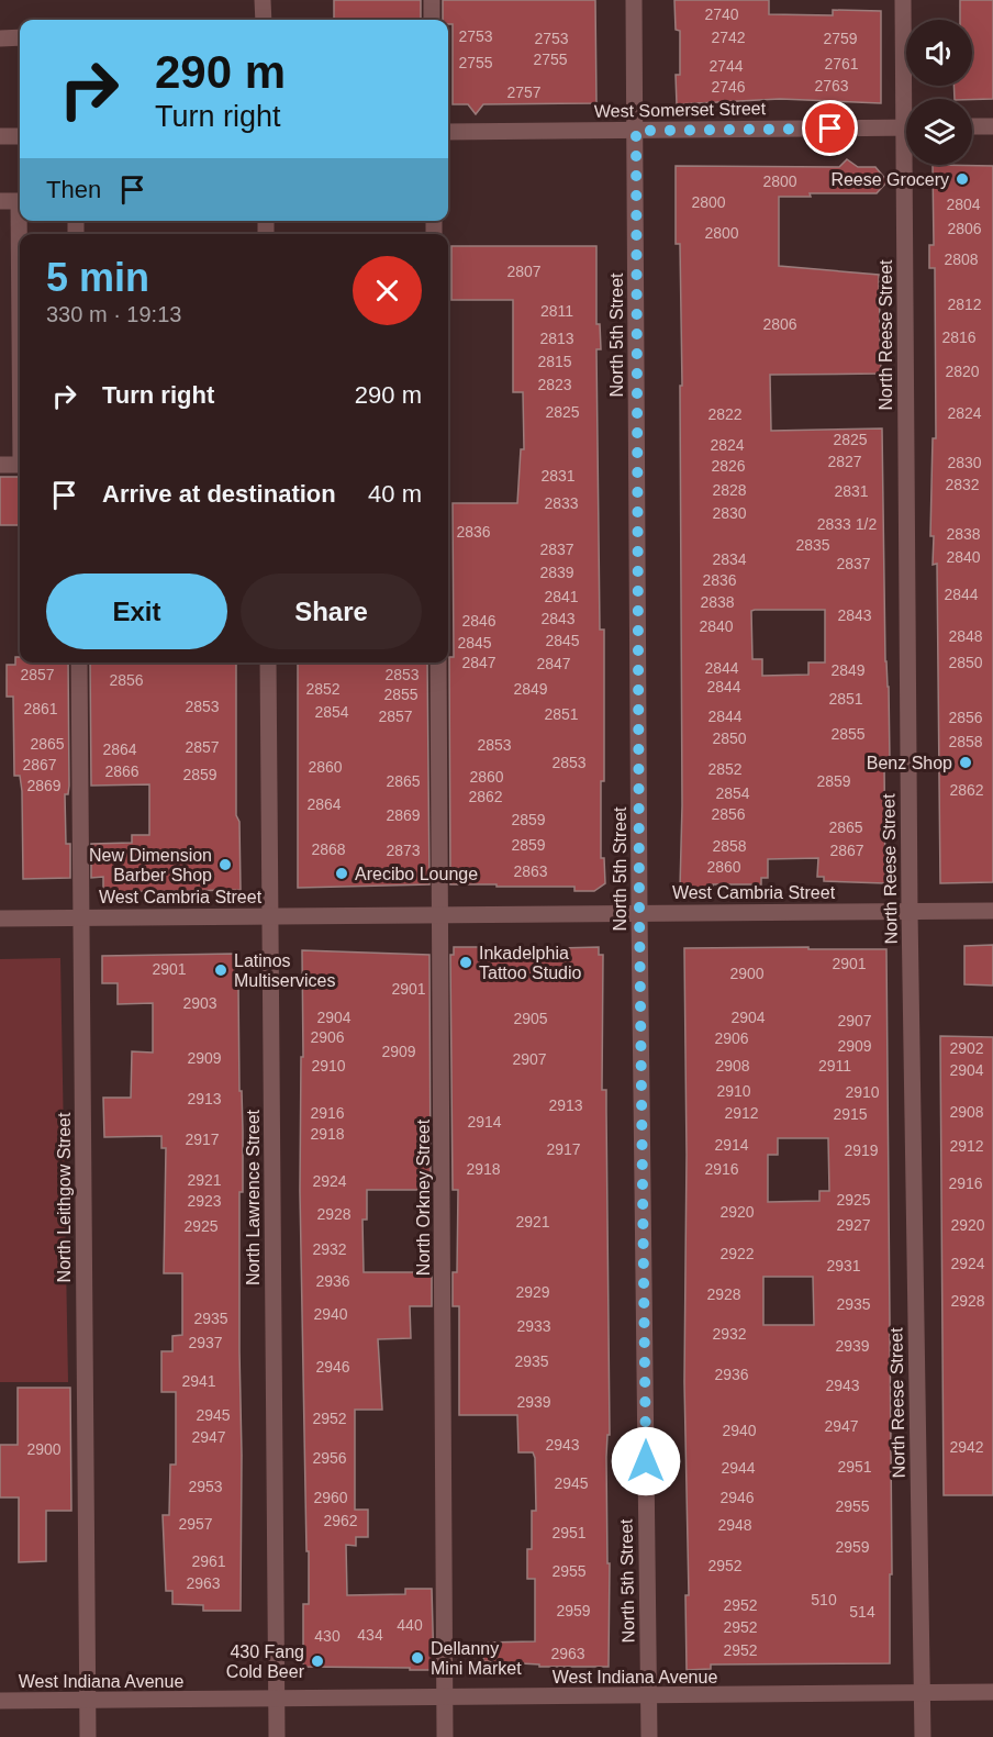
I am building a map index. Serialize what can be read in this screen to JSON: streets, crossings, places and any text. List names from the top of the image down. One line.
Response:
{"streets":{"street":["West Somerset Street","North 5th Street","North Reese Street","West Cambria Street","North Leithgow Street","North Lawrence Street","North Orkney Street","West Indiana Avenue"]},"crossings":[["West Somerset Street","North 5th Street"],["North 5th Street","West Cambria Street"],["North 5th Street","West Indiana Avenue"],["North Reese Street","West Cambria Street"],["North Reese Street","West Indiana Avenue"],["West Cambria Street","North Leithgow Street"],["West Cambria Street","North Lawrence Street"],["West Cambria Street","North Orkney Street"],["North Leithgow Street","West Indiana Avenue"],["North Lawrence Street","West Indiana Avenue"],["North Orkney Street","West Indiana Avenue"]],"places":["Reese Grocery","Benz Shop","New Dimension Barber Shop","Arecibo Lounge","Inkadelphia Tattoo Studio","Latinos Multiservices","Dellanny Mini Market","430 Fang Cold Beer"],"house_numbers":["2740","2753","2742","2753","2759","2755","2755","2761","2744","2763","2746","2757","2800","2800","2804","2806","2800","2808","2807","2812","2811","2806","2816","2813","2815","2820","2823","2825","2824","2822","2825","2824","2827","2830","2826","2831","2832","2828","2831","2833","2830","2833 1/2","2836","2838","2835","2837","2840","2834","2837","2839","2836","2844","2841","2838","2843","2843","2846","2840","2848","2845","2845","2847","2850","2847","2844","2849","2857","2853","2856","2844","2852","2849","2855","2851","2853","2861","2854","2851","2857","2844","2856","2855","2850","2858","2865","2853","2857","2864","2853","2867","2860","2852","2866","2859","2860","2865","2859","2869","2862","2854","2862","2864","2856","2869","2859","2865","2859","2858","2868","2873","2867","2860","2863","2901","2901","2900","2901","2903","2904","2904","2905","2907","2906","2906","2909","2902","2909","2909","2907","2910","2908","2911","2904","2910","2910","2913","2913","2908","2916","2912","2915","2914","2918","2917","2914","2912","2917","2919","2918","2916","2921","2924","2916","2925","2923","2920","2928","2921","2927","2920","2925","2932","2922","2924","2931","2936","2929","2928","2928","2935","2940","2935","2933","2932","2937","2939","2935","2946","2936","2941","2943","2939","2945","2952","2947","2940","2947","2943","2942","2900","2956","2951","2944","2945","2953","2960","2946","2955","2962","2957","2948","2951","2959","2961","2952","2955","2963","510","2952","2959","514","440","2952","434","430","2952","2963"],"page":{"turn":["290 m","Turn right"],"then":"Then","heading":["5 min","330 m · 19:13"],"list":[{"name":"Turn right","value":"290 m"},{"name":"Arrive at destination","value":"40 m"}],"buttons":["Exit","Share"]}}
